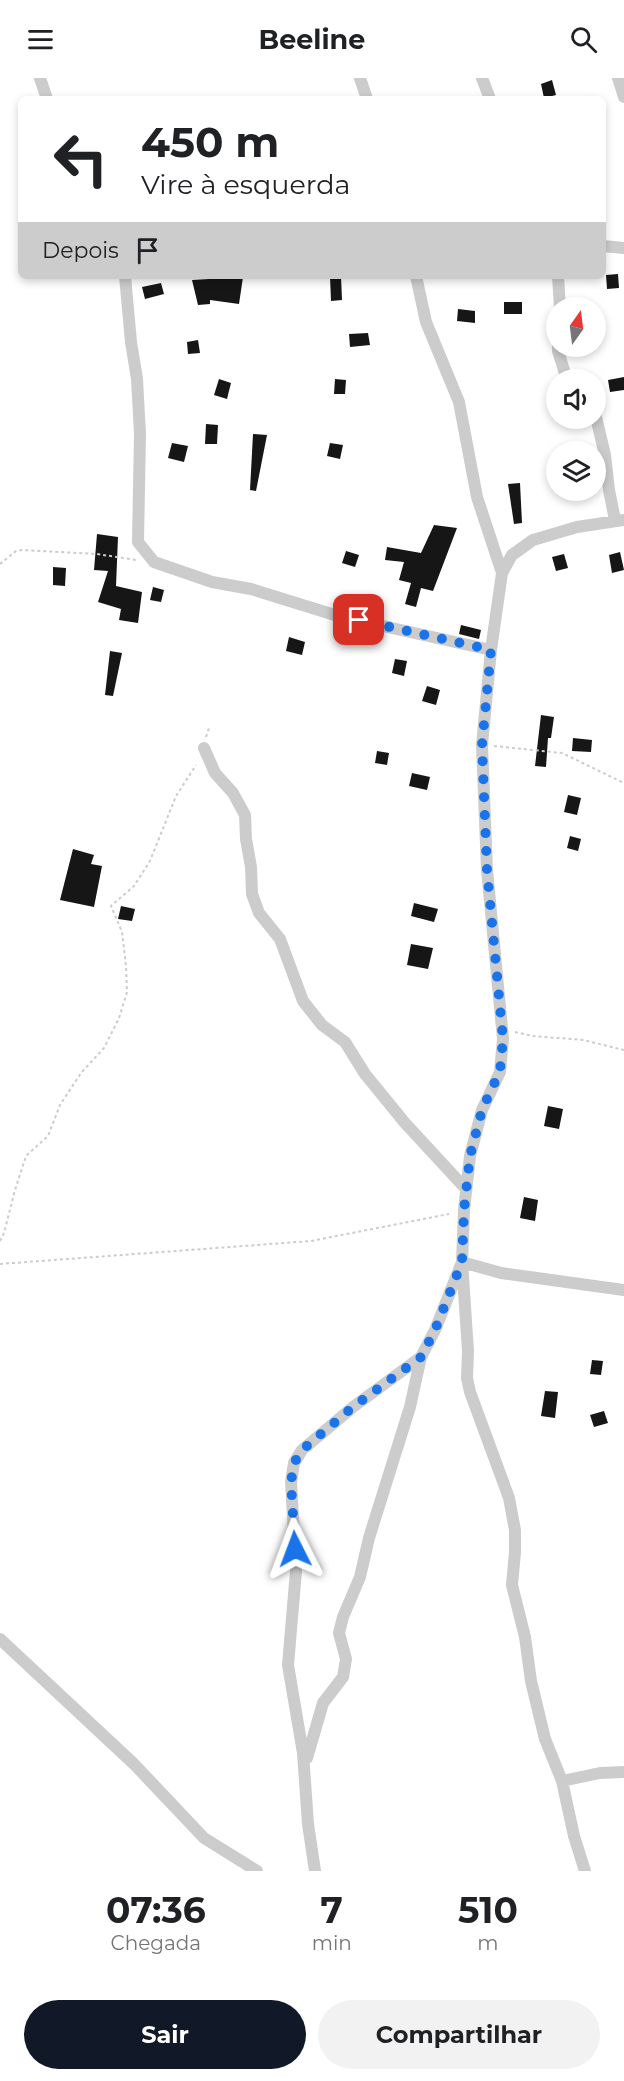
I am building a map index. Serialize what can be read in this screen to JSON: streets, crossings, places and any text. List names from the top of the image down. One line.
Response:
{"north":"top","page":{"header":"Beeline","turn":["450 m","Vire à esquerda"],"then":"Depois","eta":["07:36","Chegada","7","min","510","m"],"buttons":["Sair","Compartilhar"]}}
